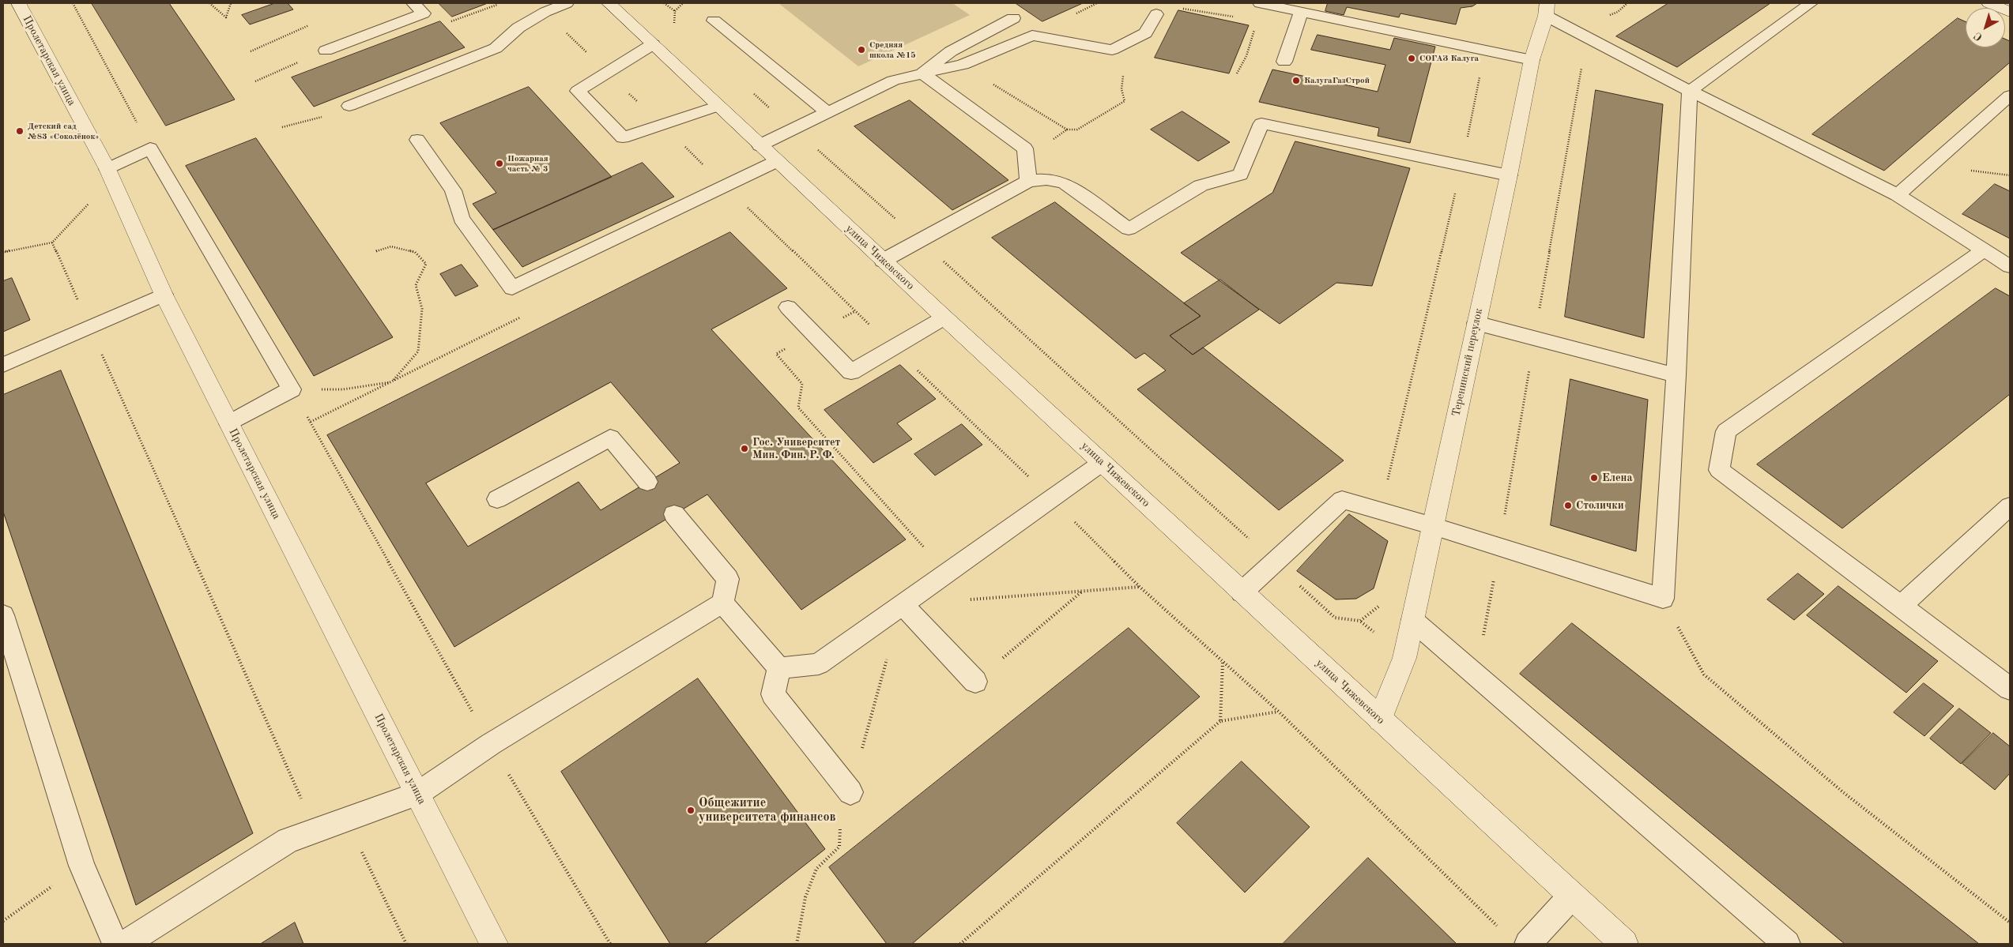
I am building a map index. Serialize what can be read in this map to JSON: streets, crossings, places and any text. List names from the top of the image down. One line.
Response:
{"streets":{"street":["Пролетарская улица","улица Чижевского","Теренинский переулок"]},"crossings":[["улица Чижевского","Теренинский переулок"]],"places":["Средняя школа №15","СОГАЗ Калуга","КалугаГазСтрой","Детский сад №83 «Соколёнок»","Пожарная часть № 3","Гос. Университет Мин. Фин. Р. Ф.","Елена","Столички","Общежитие университета финансов"],"north":"bottom left"}
